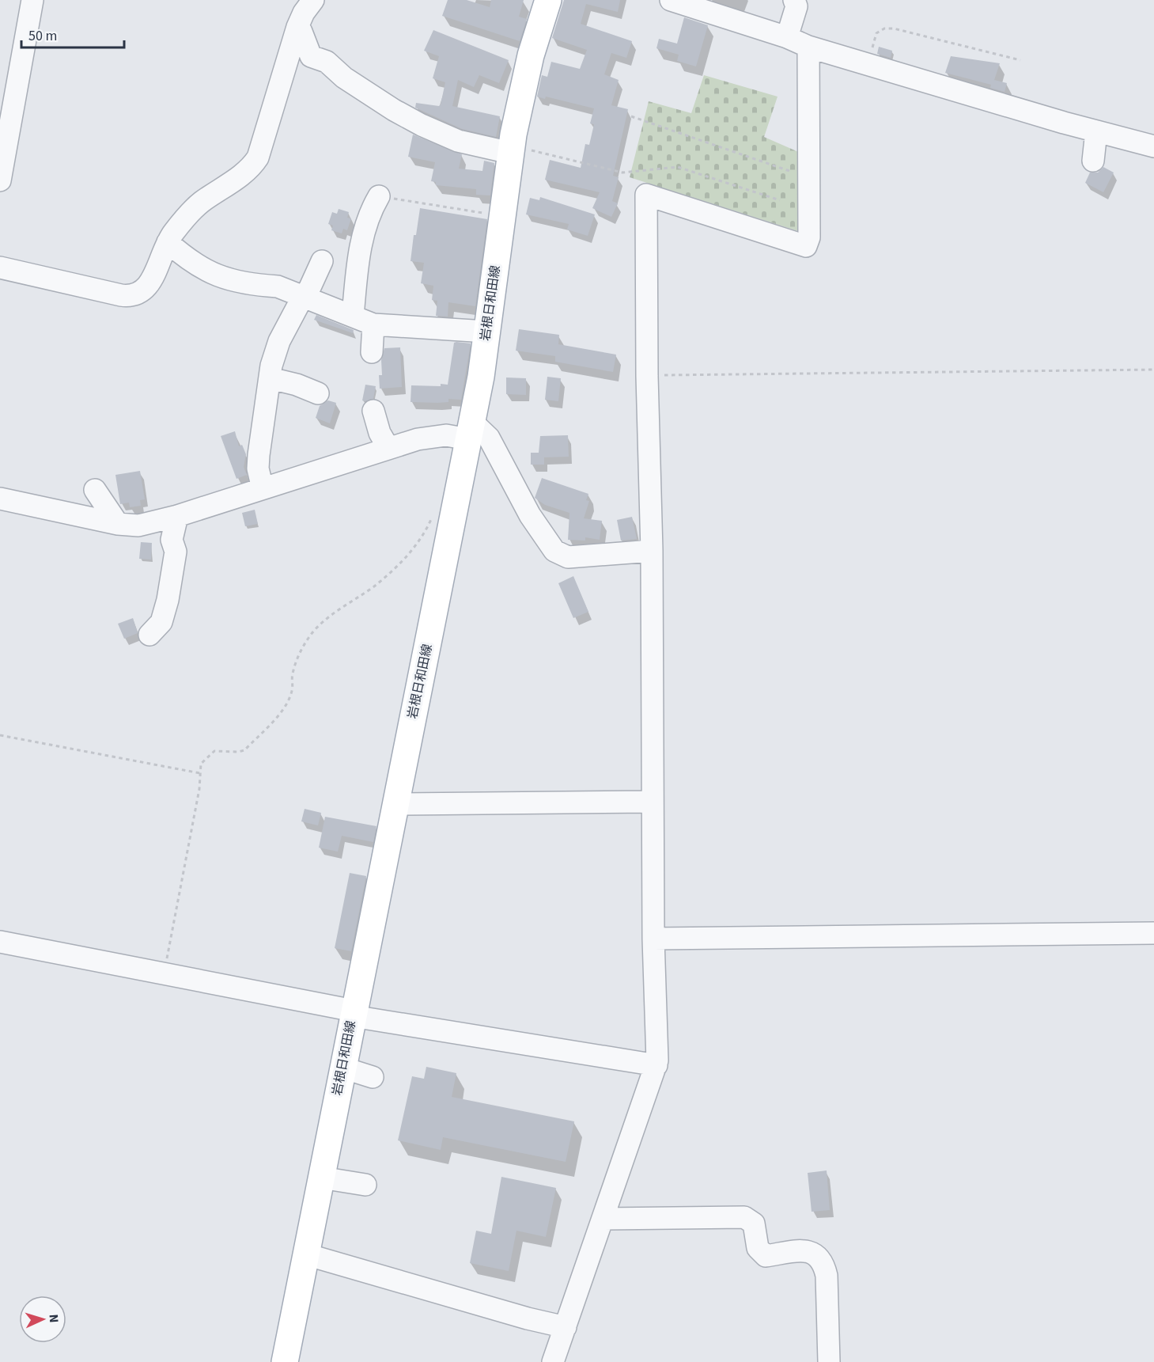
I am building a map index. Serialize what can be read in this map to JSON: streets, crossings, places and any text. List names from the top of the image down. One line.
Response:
{"streets":{"main road":["岩根日和田線"]},"scale_bar":"50 m","north":"right"}
